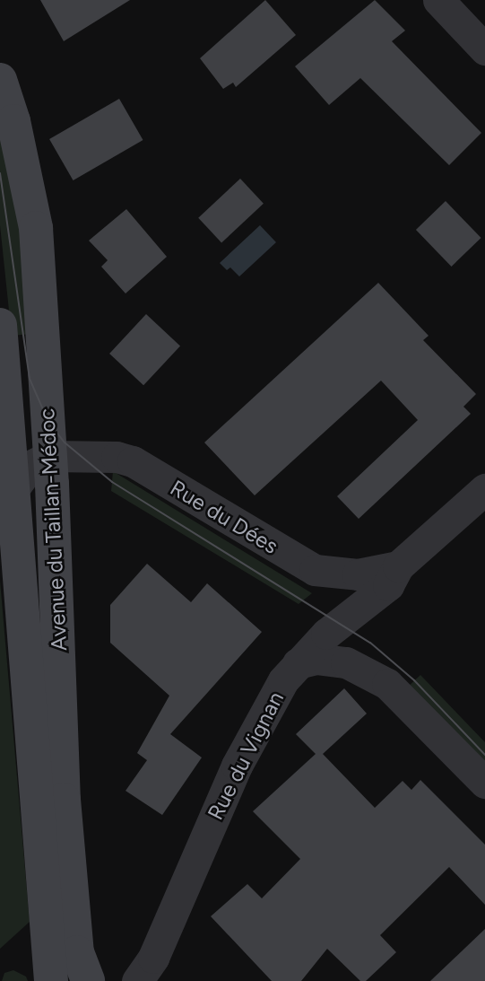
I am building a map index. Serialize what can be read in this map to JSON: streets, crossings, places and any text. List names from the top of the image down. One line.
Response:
{"streets":{"street":["Rue du Dées","Avenue du Taillan-Médoc","Rue du Vignan"]},"crossings":[["Rue du Dées","Avenue du Taillan-Médoc"],["Rue du Dées","Rue du Vignan"]]}
